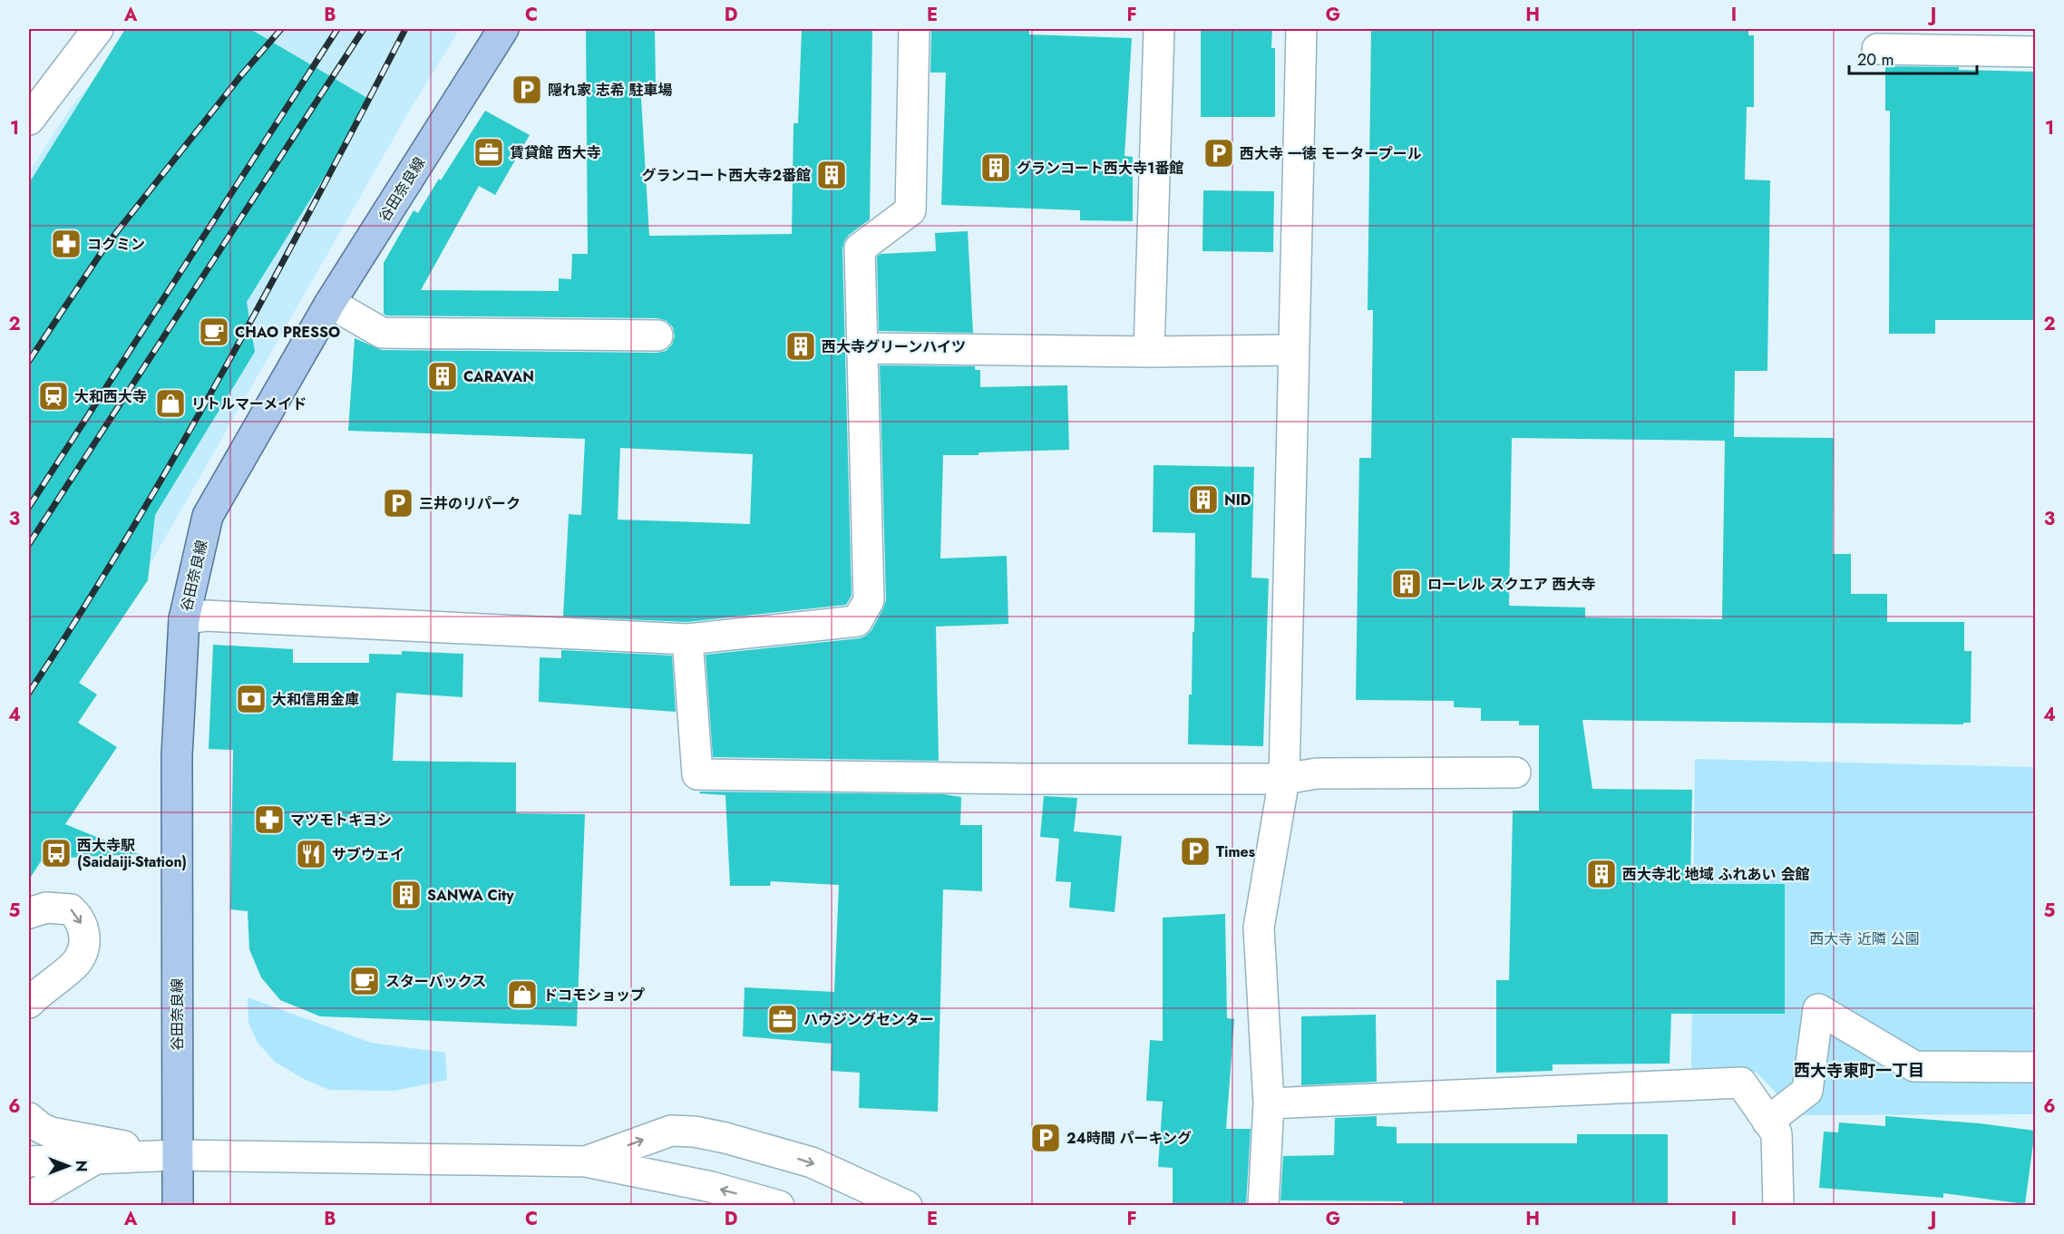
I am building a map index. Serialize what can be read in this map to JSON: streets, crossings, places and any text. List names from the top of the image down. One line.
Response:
{"streets":{"main road":["谷田奈良線"]},"districts":["西大寺東町一丁目"],"parks":["西大寺 近隣 公園"],"places":{"parking":["隠れ家 志希 駐車場","西大寺 一徳 モータープール","三井のリパーク","Times","24時間 パーキング"],"office":["賃貸館 西大寺","ハウジングセンター"],"building":["グランコート西大寺1番館","グランコート西大寺2番館","西大寺グリーンハイツ","CARAVAN","NID","ローレル スクエア 西大寺","西大寺北 地域 ふれあい 会館","SANWA City"],"pharmacy":["コクミン","マツモトキヨシ"],"cafe":["CHAO PRESSO","スターバックス"],"station":["大和西大寺"],"shop":["リトルマーメイド","ドコモショップ"],"bank":["大和信用金庫"],"bus stop":["西大寺駅 (Saidaiji-Station)"],"restaurant":["サブウェイ"]},"scale_bar":"20 m","north":"right","grid":{"columns":["A","B","C","D","E","F","G","H","I","J"],"rows":["1","2","3","4","5","6"]}}
